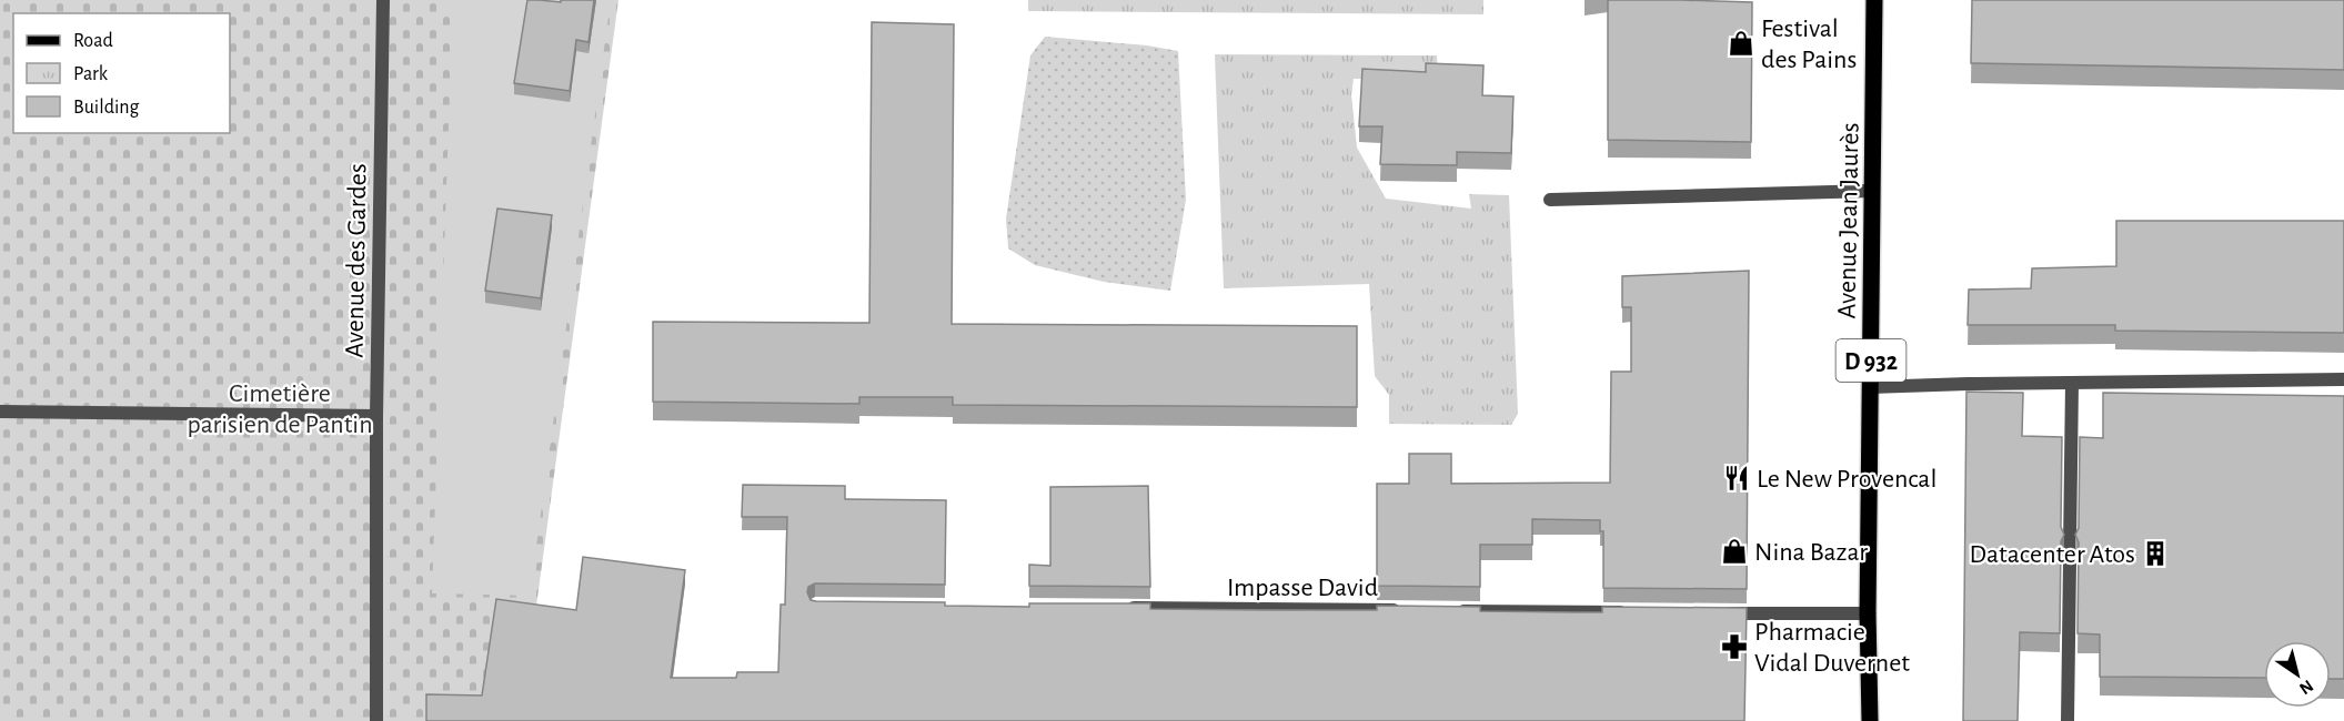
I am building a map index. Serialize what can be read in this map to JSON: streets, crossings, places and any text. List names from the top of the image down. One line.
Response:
{"streets":{"main road":["Avenue Jean Jaurès","D 932"],"lane":["Avenue des Gardes","Impasse David"]},"parks":["Cimetière parisien de Pantin"],"places":{"shop":["Festival des Pains","Nina Bazar"],"restaurant":["Le New Provencal"],"building":["Datacenter Atos"],"pharmacy":["Pharmacie Vidal Duvernet"]},"legend":["Road","Park","Building"],"north":"bottom right"}
